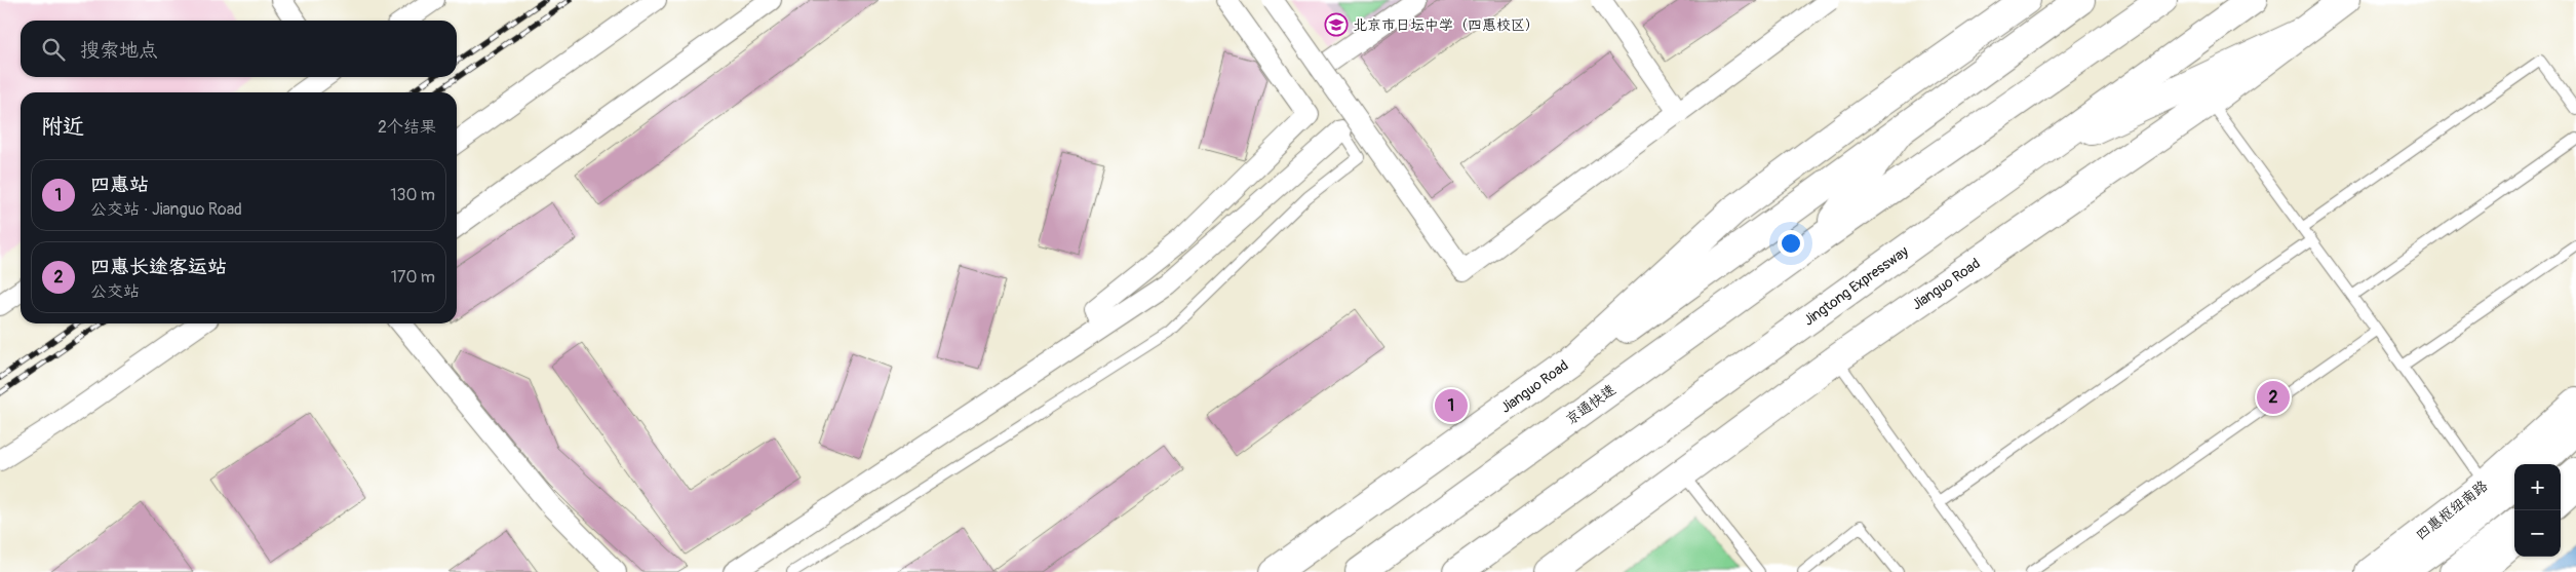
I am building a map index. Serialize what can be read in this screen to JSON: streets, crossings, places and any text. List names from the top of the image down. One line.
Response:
{"streets":{"main road":["Jianguo Road","Jingtong Expressway","京通快速","四惠枢纽南路"]},"places":{"school or university":["北京市日坛中学（四惠校区）"]},"page":{"search":"搜索地点","heading":["附近","2个结果"],"list":[{"mark":"1","name":"四惠站","note":"公交站 · Jianguo Road","value":"130 m"},{"mark":"2","name":"四惠长途客运站","note":"公交站","value":"170 m"}],"pins":["2","1"],"map_buttons":["+","−"]}}
